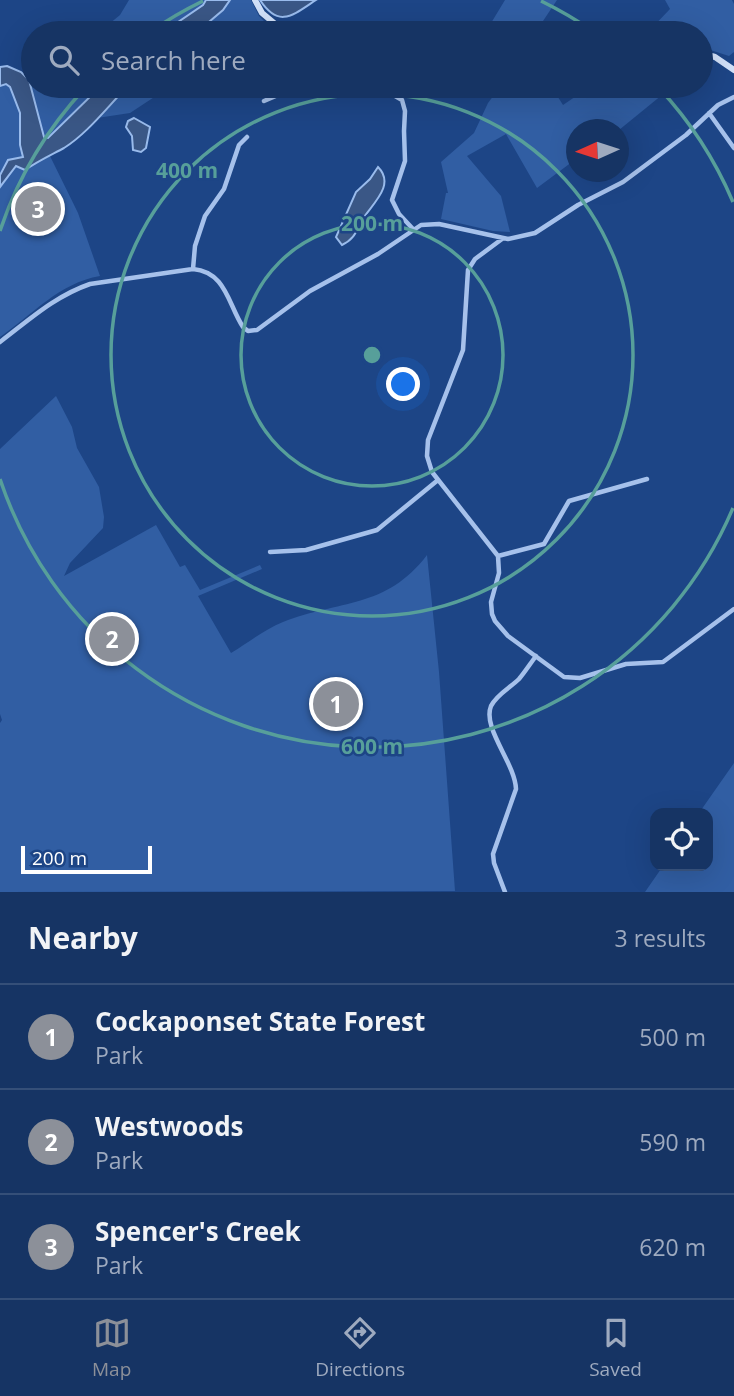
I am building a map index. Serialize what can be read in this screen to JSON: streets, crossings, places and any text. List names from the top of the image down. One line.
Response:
{"scale_bar":"200 m","north":"left","page":{"search":"Search here","pins":["3","2","1"],"scale":"200 m","heading":["Nearby","3 results"],"list":[{"mark":"1","name":"Cockaponset State Forest","note":"Park","value":"500 m"},{"mark":"2","name":"Westwoods","note":"Park","value":"590 m"},{"mark":"3","name":"Spencer's Creek","note":"Park","value":"620 m"}],"nav":["Map","Directions","Saved"]},"rings":["400 m","200 m","600 m"]}
